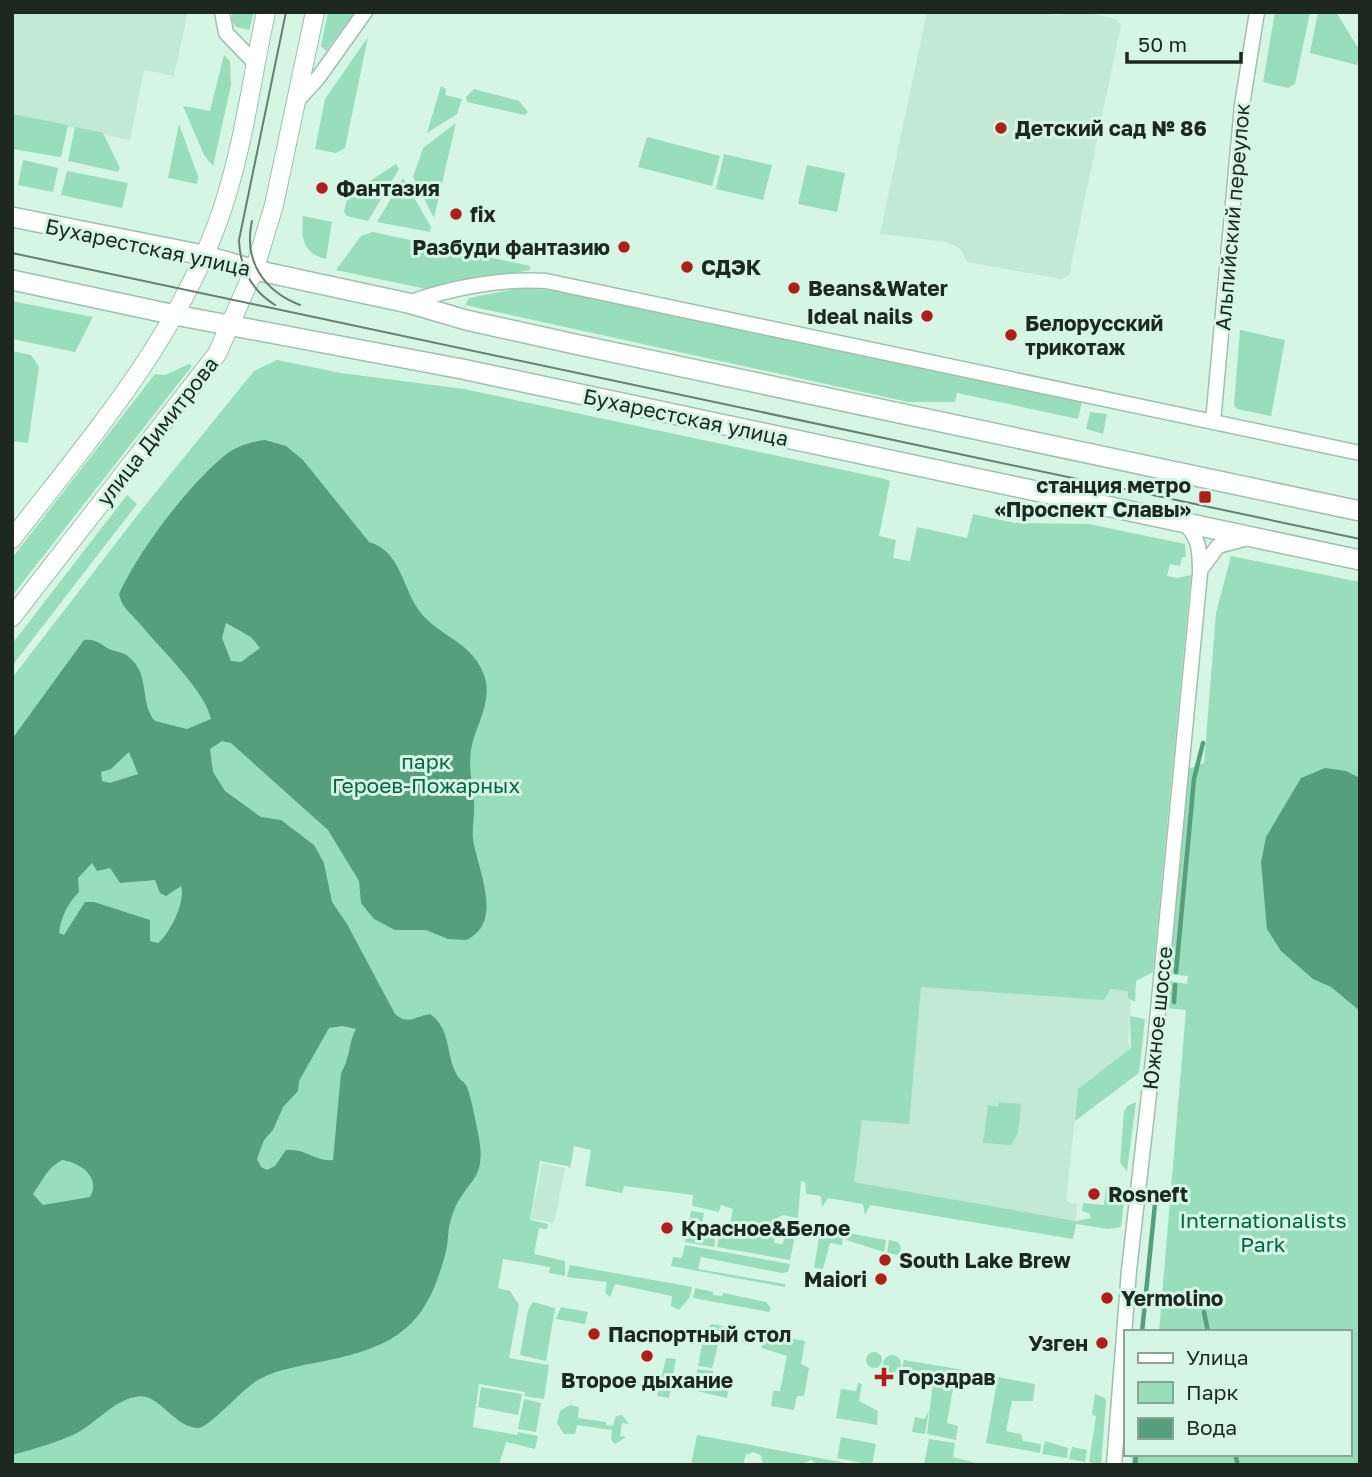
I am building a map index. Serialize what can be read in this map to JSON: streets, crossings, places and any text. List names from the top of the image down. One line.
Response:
{"streets":{"main road":["Бухарестская улица"],"street":["Альпийский переулок","улица Димитрова","Южное шоссе"]},"crossings":[["Альпийский переулок","Бухарестская улица"],["Бухарестская улица","улица Димитрова"],["Бухарестская улица","Южное шоссе"]],"parks":["парк Героев-Пожарных","Internationalists Park"],"places":{"other":["Детский сад № 86","Фантазия","fix","Разбуди фантазию","СДЭК","Beans&Water","Ideal nails","Белорусский трикотаж","Rosneft","Красное&Белое","South Lake Brew","Maiori","Yermolino","Паспортный стол","Узген","Второе дыхание"],"transit":["станция метро «Проспект Славы»"],"health":["Горздрав"]},"legend":["Улица","Парк","Вода"],"scale_bar":"50 m"}
